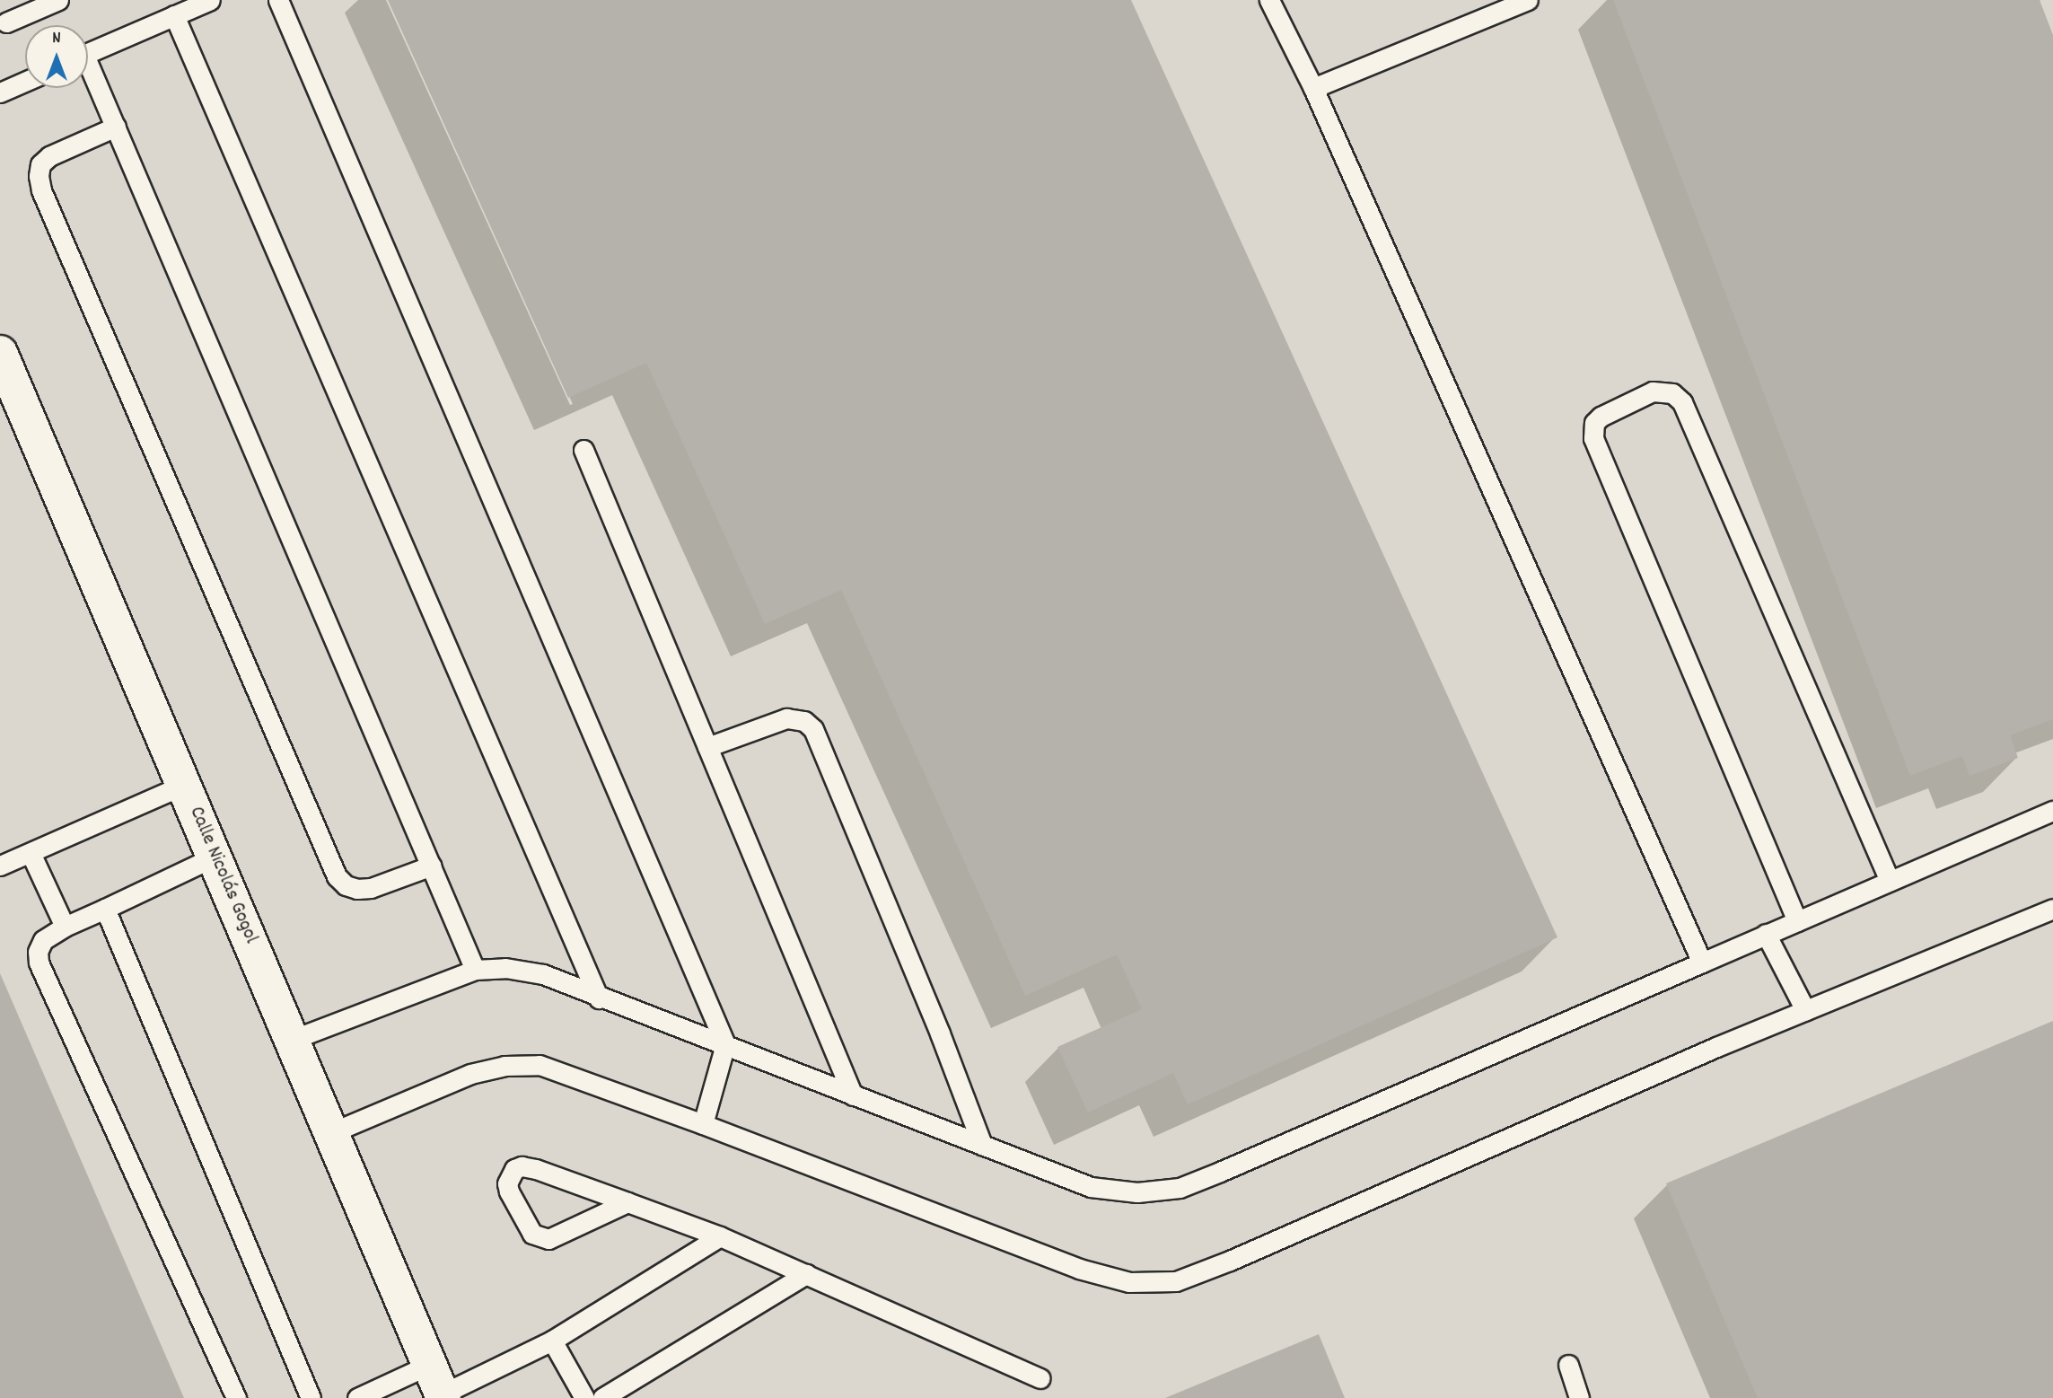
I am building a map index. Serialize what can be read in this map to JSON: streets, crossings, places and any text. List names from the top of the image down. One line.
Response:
{"streets":{"street":["Calle Nicolás Gogol"]},"north":"top"}
